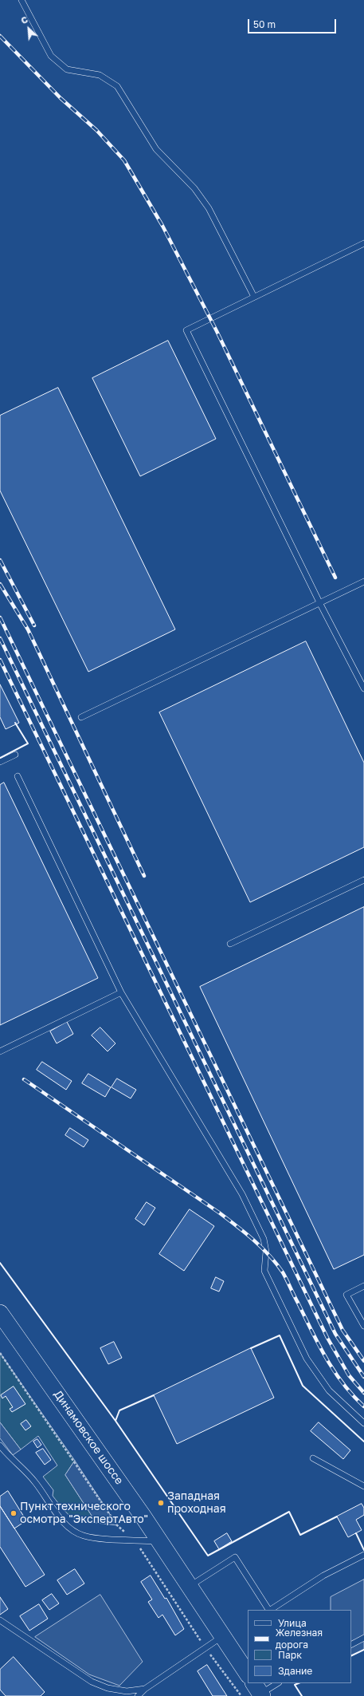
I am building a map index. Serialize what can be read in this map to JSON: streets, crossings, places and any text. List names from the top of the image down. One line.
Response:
{"streets":{"main road":["Динамовское шоссе"]},"places":["Западная проходная","Пункт технического осмотра \"ЭкспертАвто\""],"legend":["Улица","Железная дорога","Парк","Здание"],"scale_bar":"50 m","north":"top left"}
